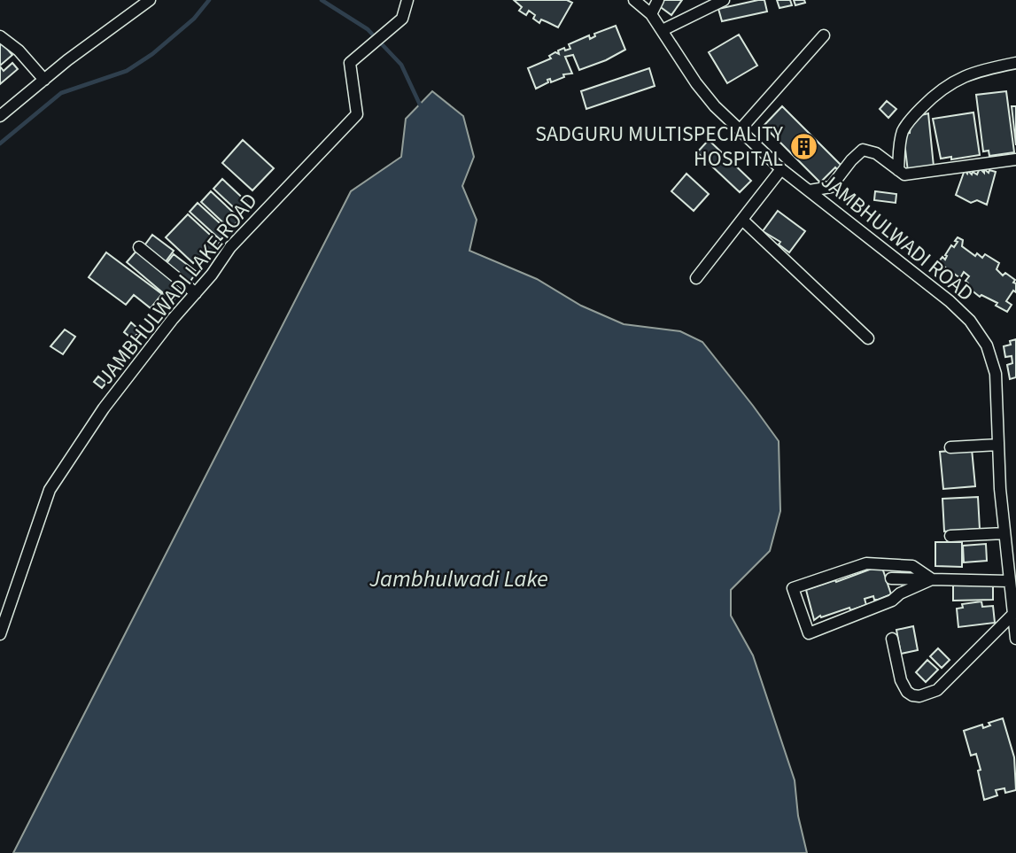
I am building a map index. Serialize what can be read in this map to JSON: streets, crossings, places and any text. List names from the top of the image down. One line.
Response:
{"streets":{"street":["JAMBHULWADI ROAD","JAMBHULWADI LAKE ROAD"]},"water":["Jambhulwadi Lake"],"places":{"building":["SADGURU MULTISPECIALITY HOSPITAL"]}}
